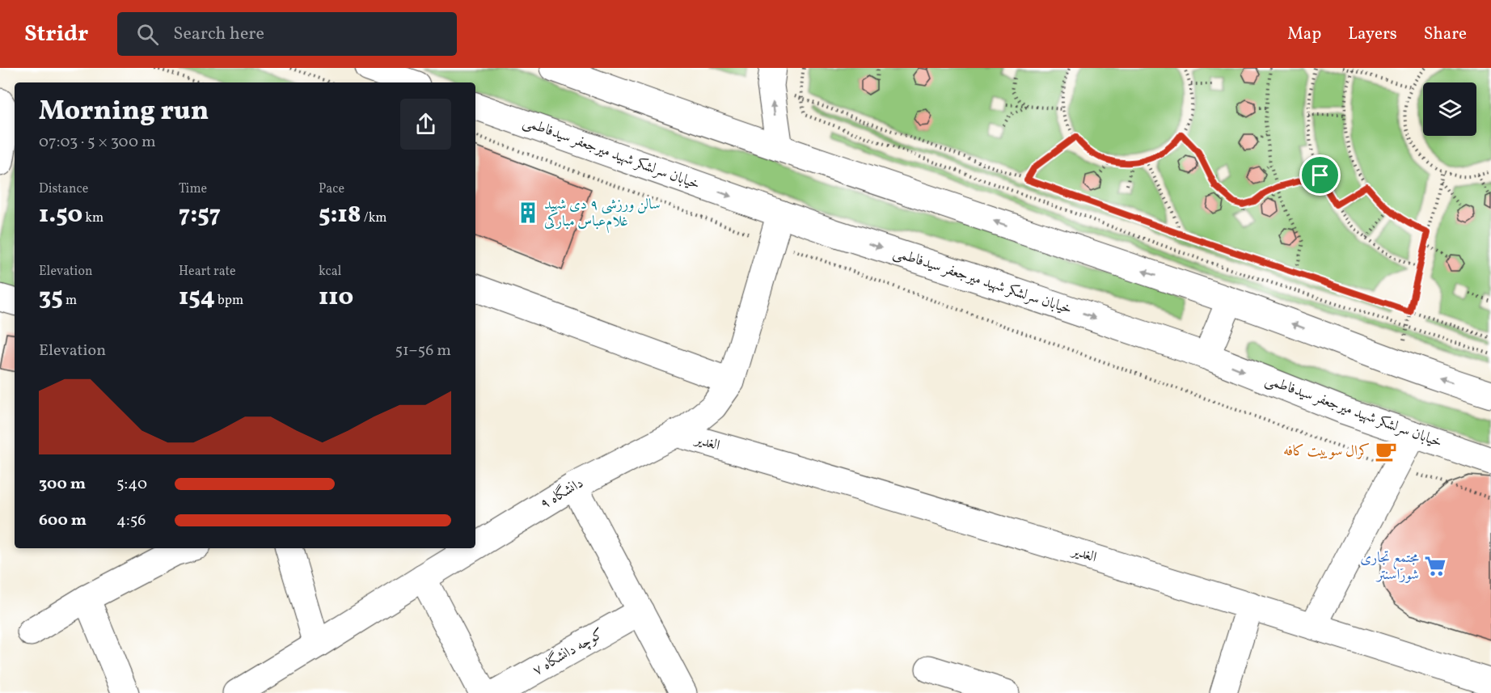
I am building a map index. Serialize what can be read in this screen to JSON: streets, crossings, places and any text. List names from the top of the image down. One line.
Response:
{"streets":{"street":["خیابان سرلشکر شهید میرجعفر سیدفاطمی","الغدیر","دانشگاه ۹","کوچه دانشگاه ۷"]},"crossings":[["خیابان سرلشکر شهید میرجعفر سیدفاطمی","دانشگاه ۹"],["الغدیر","دانشگاه ۹"]],"places":{"building":["سالن ورزشی ۹ دی شهید غلام‌عباس مبارکی"],"cafe":["کرال سوییت کافه"],"supermarket":["مجتمع تجاری شوراسنتر"]},"page":{"header":"Stridr","search":"Search here","nav":["Map","Layers","Share"],"heading":["Morning run","07:03 · 5 × 300 m"],"stats":[["Distance","1.50 km"],["Time","7:57"],["Pace","5:18 /km"],["Elevation","35 m"],["Heart rate","154 bpm"],["kcal","110"]],"chart":["Elevation","51–56 m"],"list":[{"name":"300 m","note":"5:40"},{"name":"600 m","note":"4:56"}]}}
